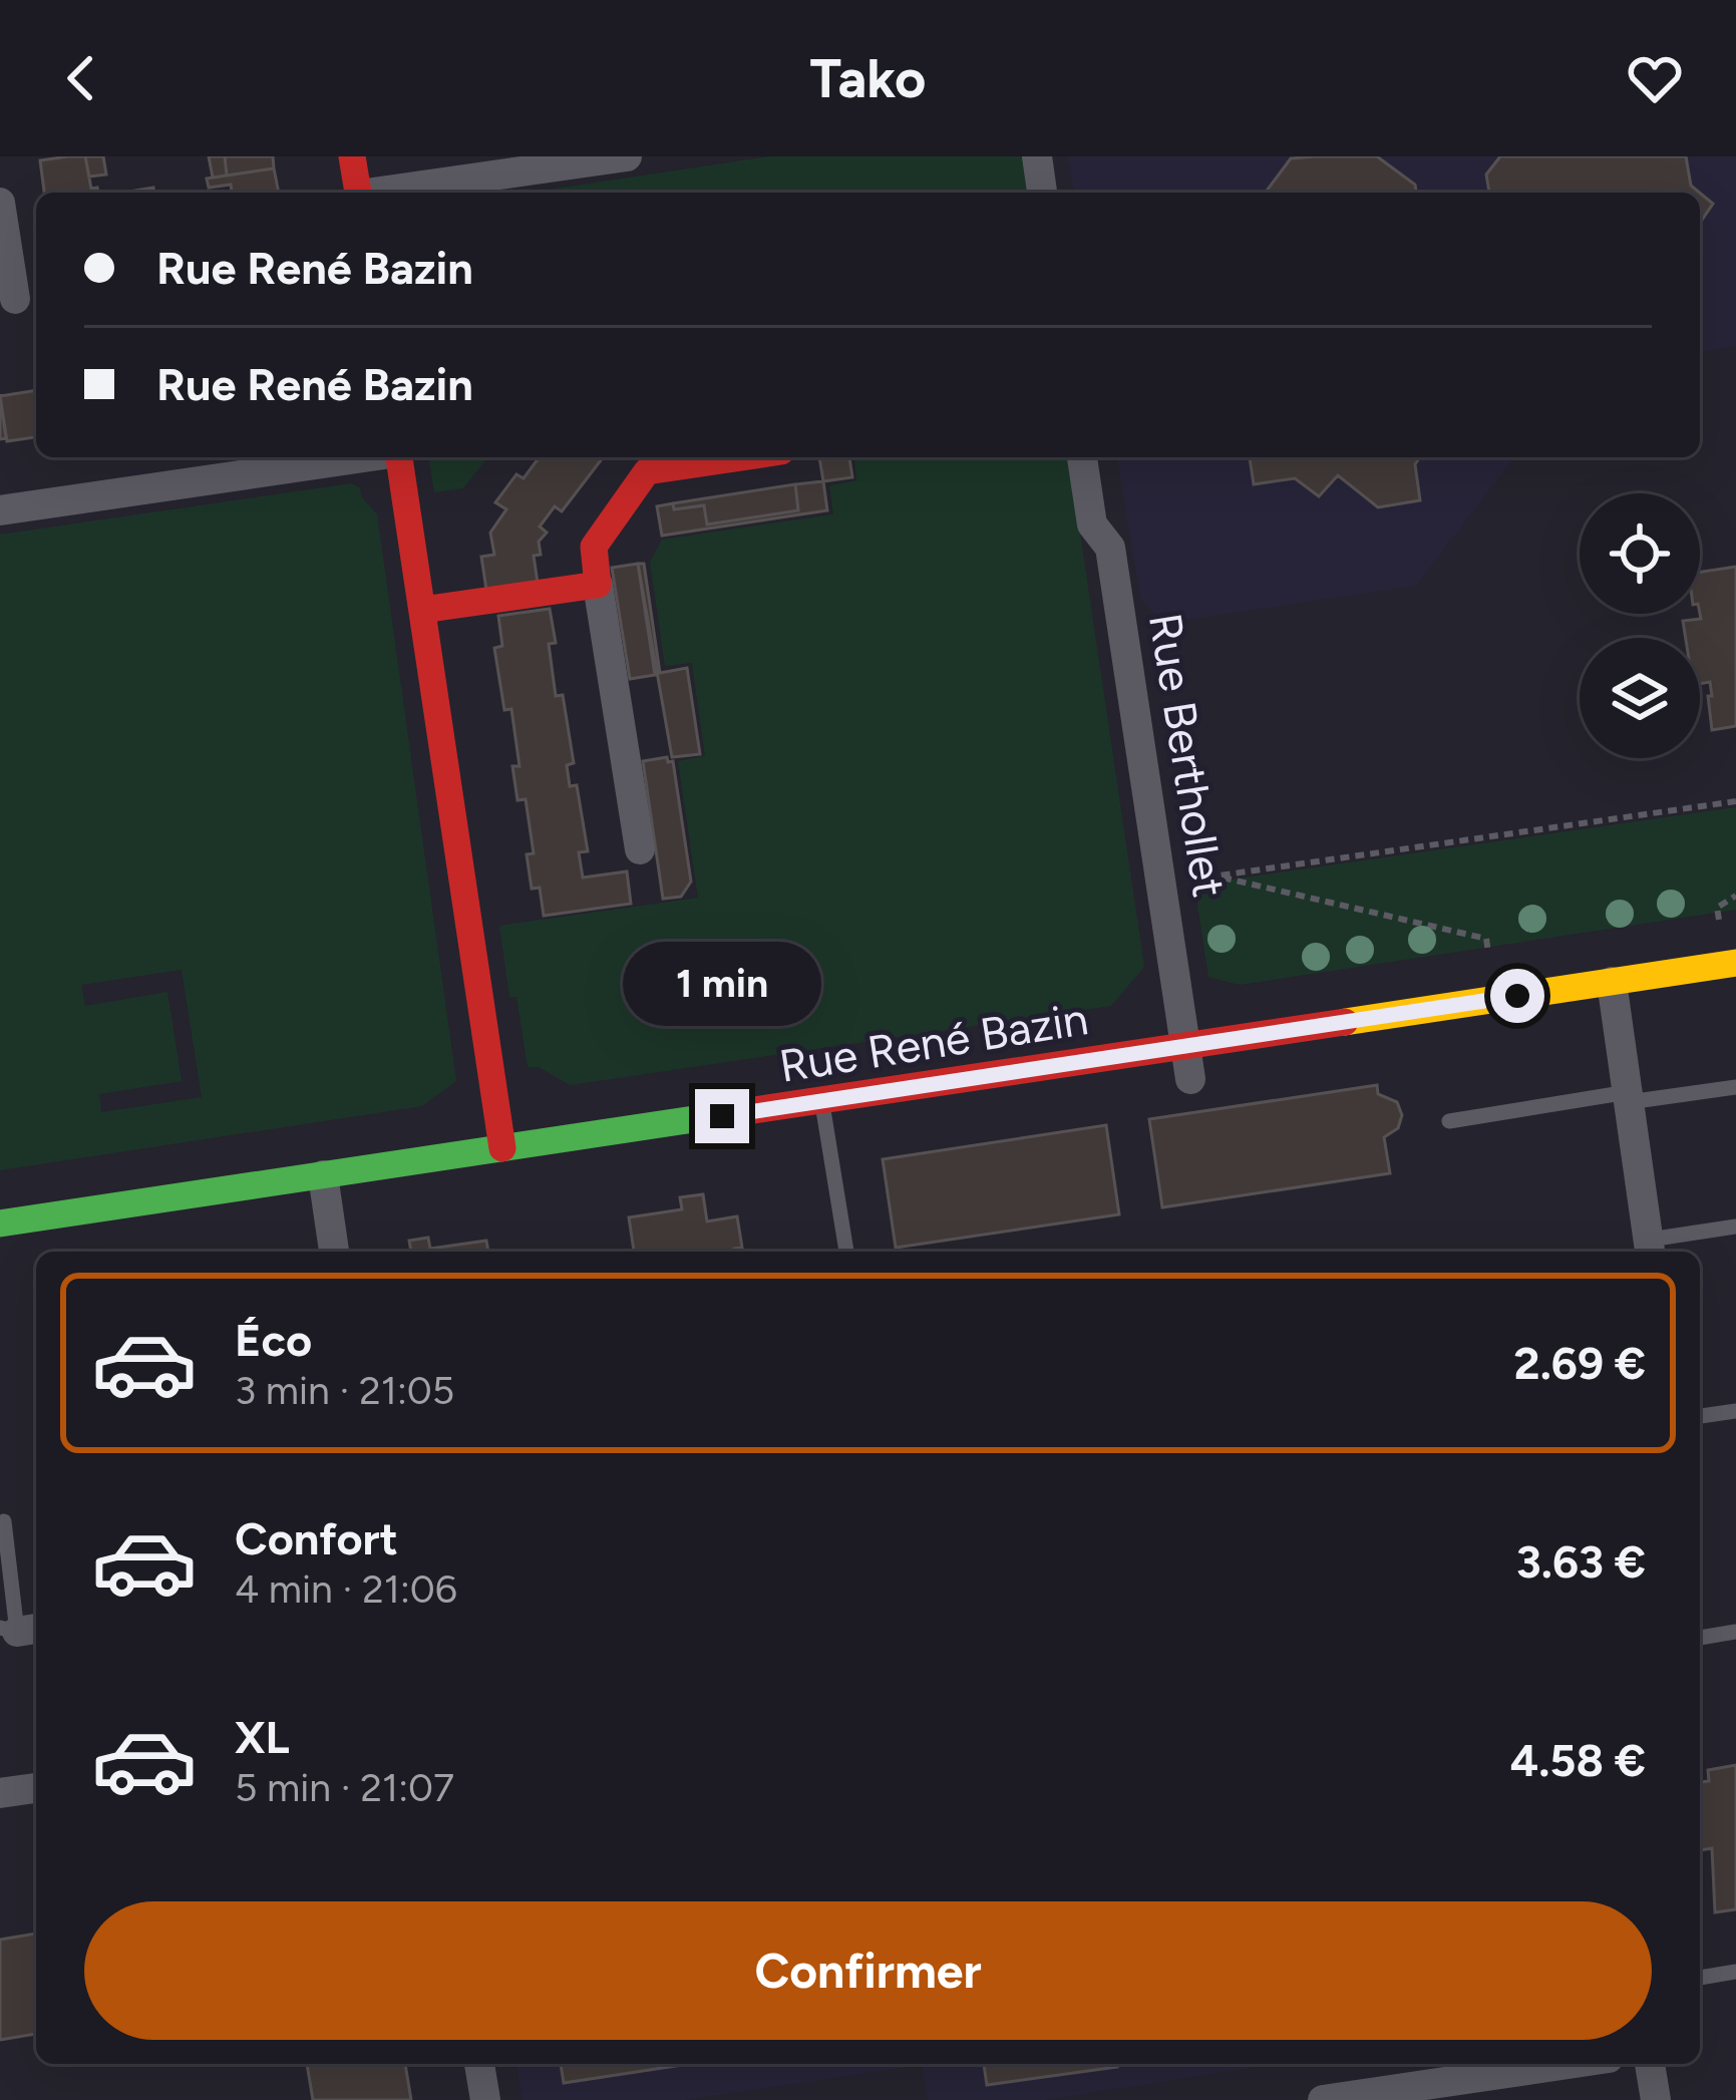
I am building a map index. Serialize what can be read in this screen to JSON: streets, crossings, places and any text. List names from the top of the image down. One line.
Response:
{"streets":{"street":["Rue Berthollet","Rue René Bazin"]},"crossings":[["Rue Berthollet","Rue René Bazin"]],"page":{"header":"Tako","banner":["Rue René Bazin","Rue René Bazin"],"bubble":"1 min","list":[{"name":"Éco","note":"3 min · 21:05","value":"2.69 €"},{"name":"Confort","note":"4 min · 21:06","value":"3.63 €"},{"name":"XL","note":"5 min · 21:07","value":"4.58 €"}],"buttons":"Confirmer"}}
